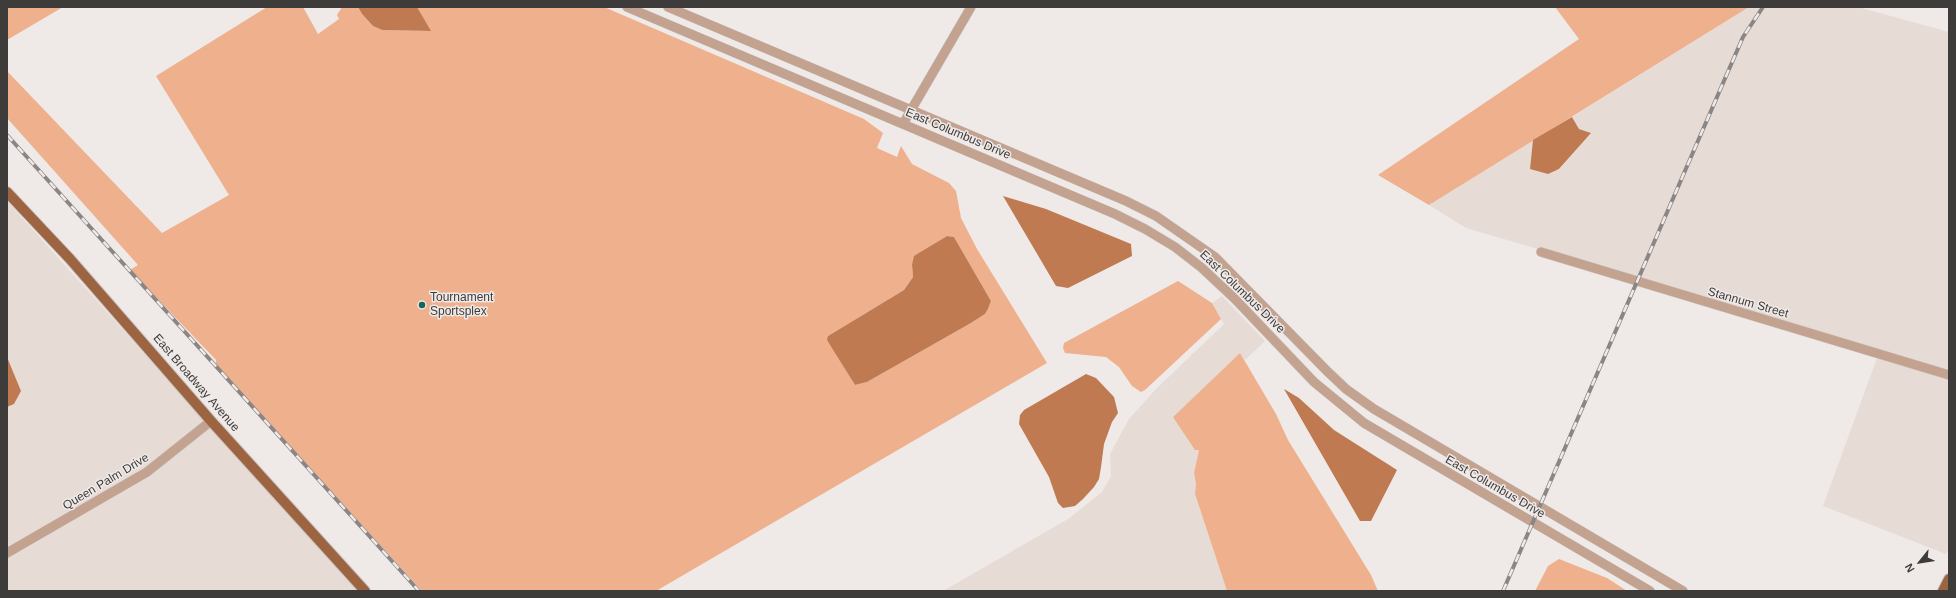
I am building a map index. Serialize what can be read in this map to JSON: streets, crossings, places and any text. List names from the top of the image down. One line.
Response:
{"streets":{"main road":["East Broadway Avenue"],"street":["East Columbus Drive","Stannum Street","Queen Palm Drive"]},"crossings":[["East Broadway Avenue","Queen Palm Drive"]],"places":["Tournament Sportsplex"],"north":"bottom left"}
